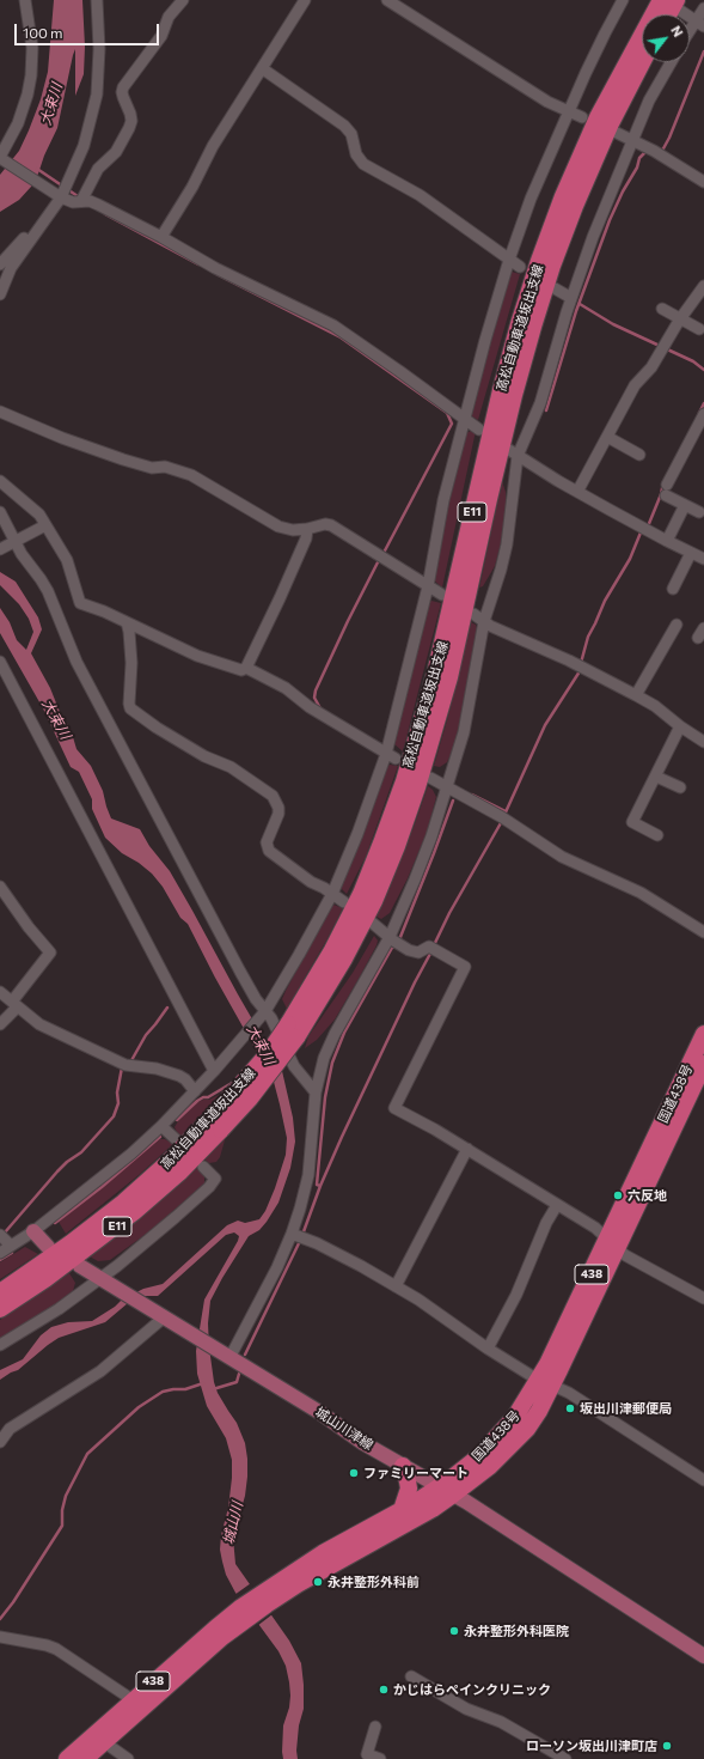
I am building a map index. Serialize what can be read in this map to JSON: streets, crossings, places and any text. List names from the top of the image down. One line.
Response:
{"streets":{"highway":["高松自動車道坂出支線","E11","国道438号","438"],"main road":["城山川津線"]},"crossings":[["国道438号","城山川津線"]],"water":["大束川","城山川"],"places":["六反地","坂出川津郵便局","ファミリーマート","永井整形外科前","永井整形外科医院","かじはらペインクリニック","ローソン坂出川津町店"],"scale_bar":"100 m","north":"top right"}
